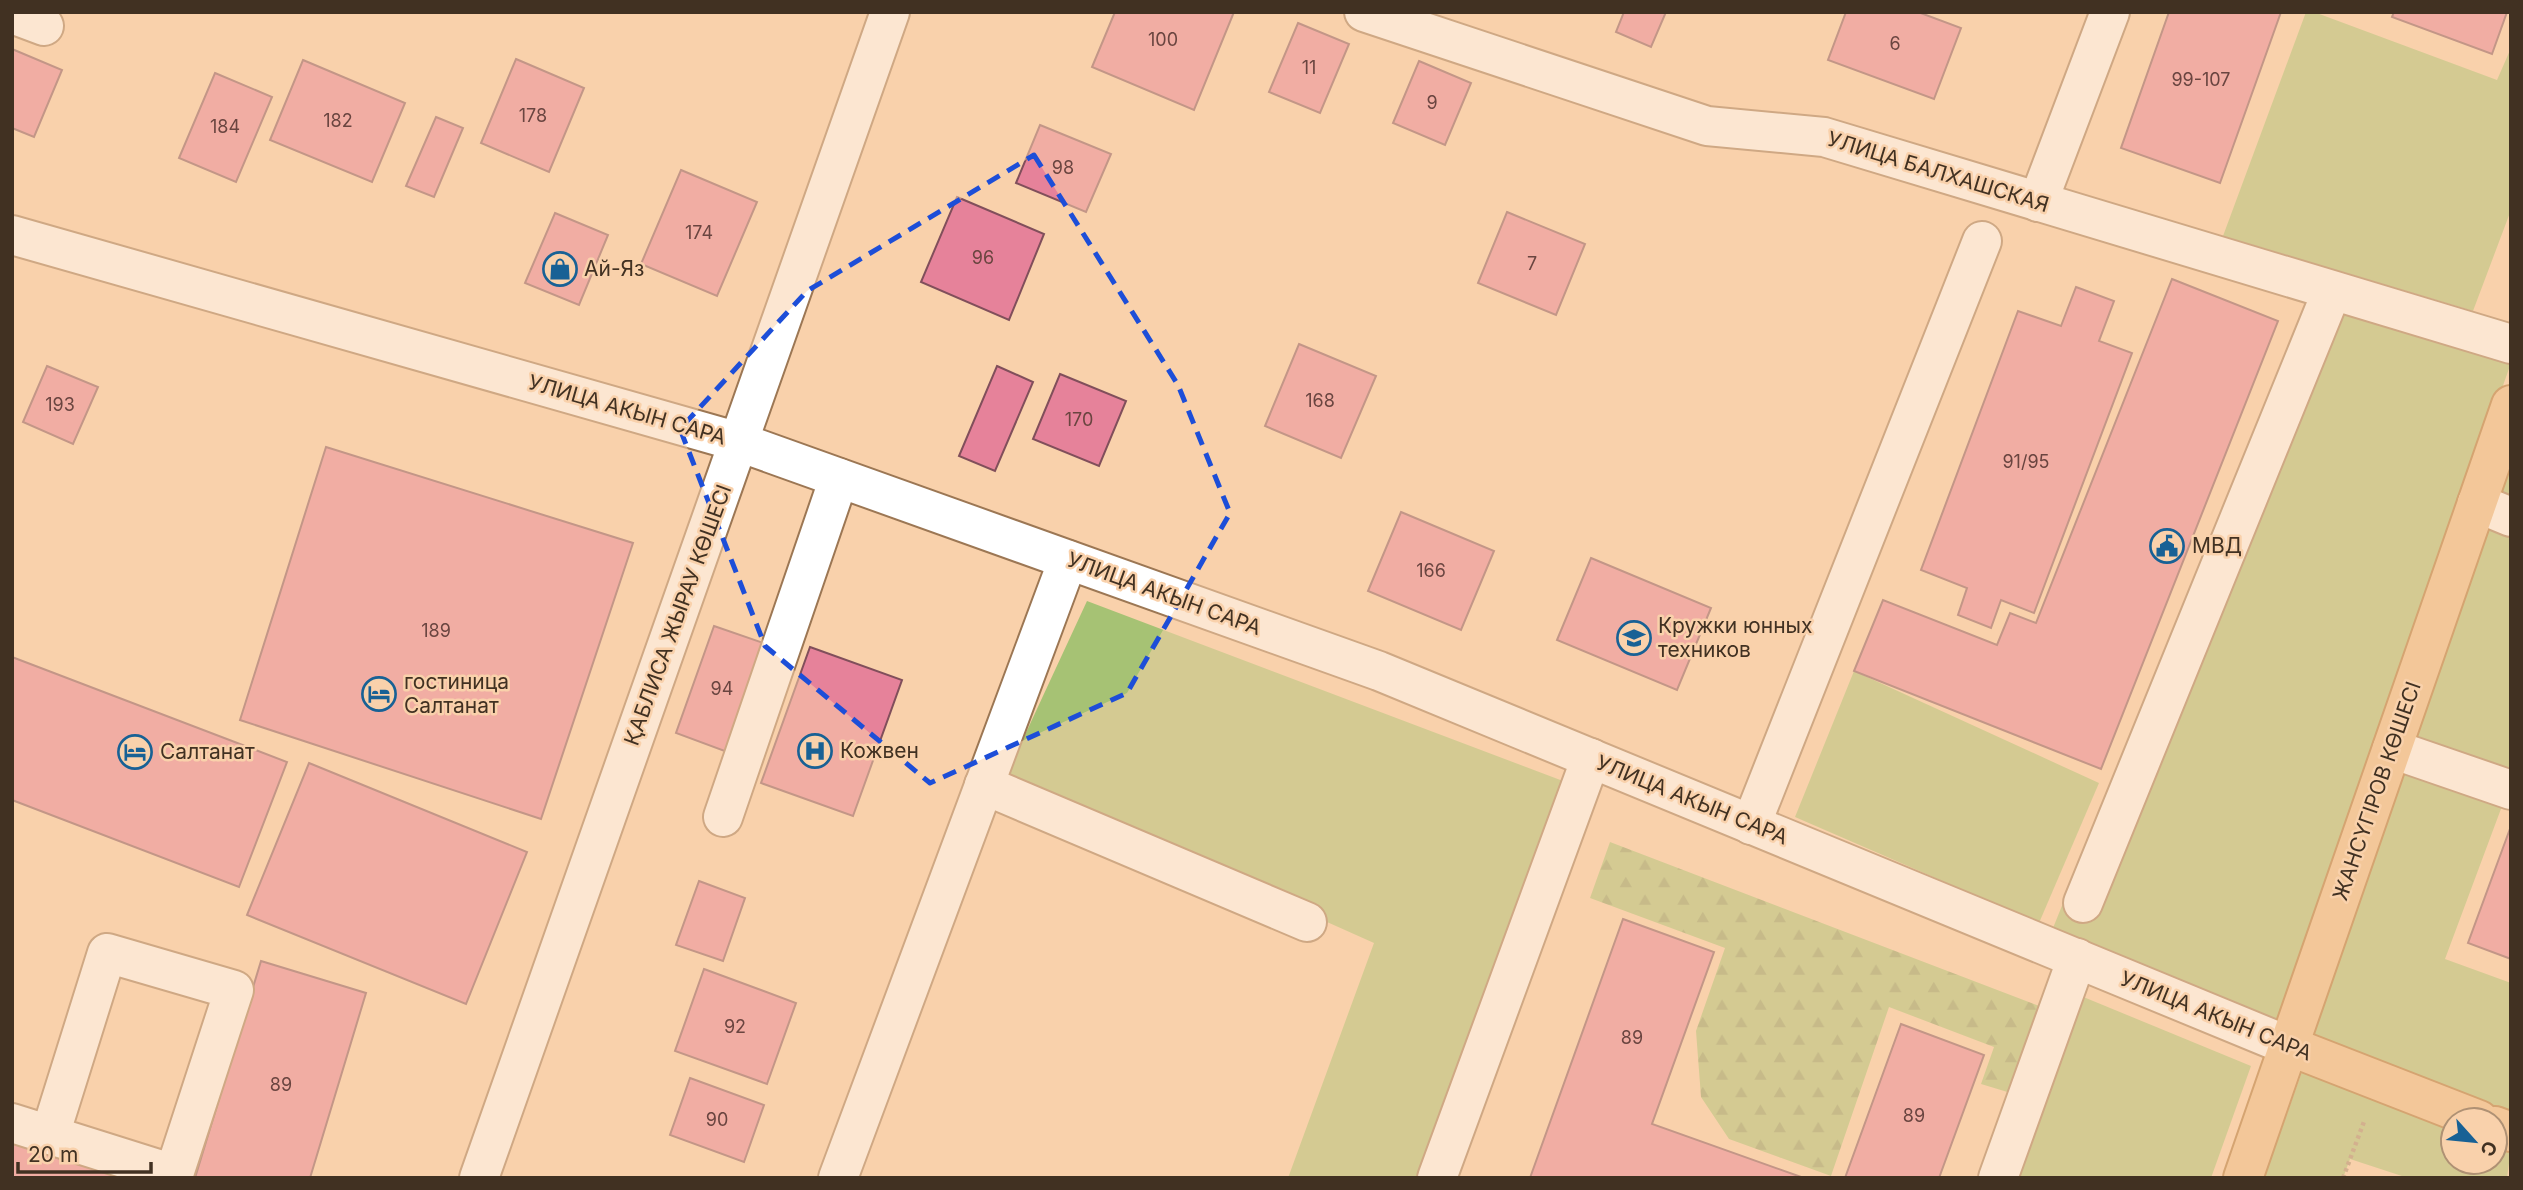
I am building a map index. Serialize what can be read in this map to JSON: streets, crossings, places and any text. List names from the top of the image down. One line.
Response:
{"streets":{"main road":["УЛИЦА АКЫН САРА","ЖАНСҮГІРОВ КӨШЕСІ"],"street":["УЛИЦА БАЛХАШСКАЯ","ҚАБЛИСА ЖЫРАУ КӨШЕСІ"]},"crossings":[["УЛИЦА АКЫН САРА","ҚАБЛИСА ЖЫРАУ КӨШЕСІ"],["УЛИЦА АКЫН САРА","ЖАНСҮГІРОВ КӨШЕСІ"]],"places":{"shop":["Ай-Яз"],"public building":["МВД"],"school or university":["Кружки юнных техников"],"hotel":["гостиница Салтанат","Салтанат"],"hospital":["Кожвен"]},"house_numbers":["100","6","11","99-107","9","178","182","184","98","174","96","7","168","193","170","91/95","166","189","94","92","89","89","89","90"],"scale_bar":"20 m","north":"bottom right"}
